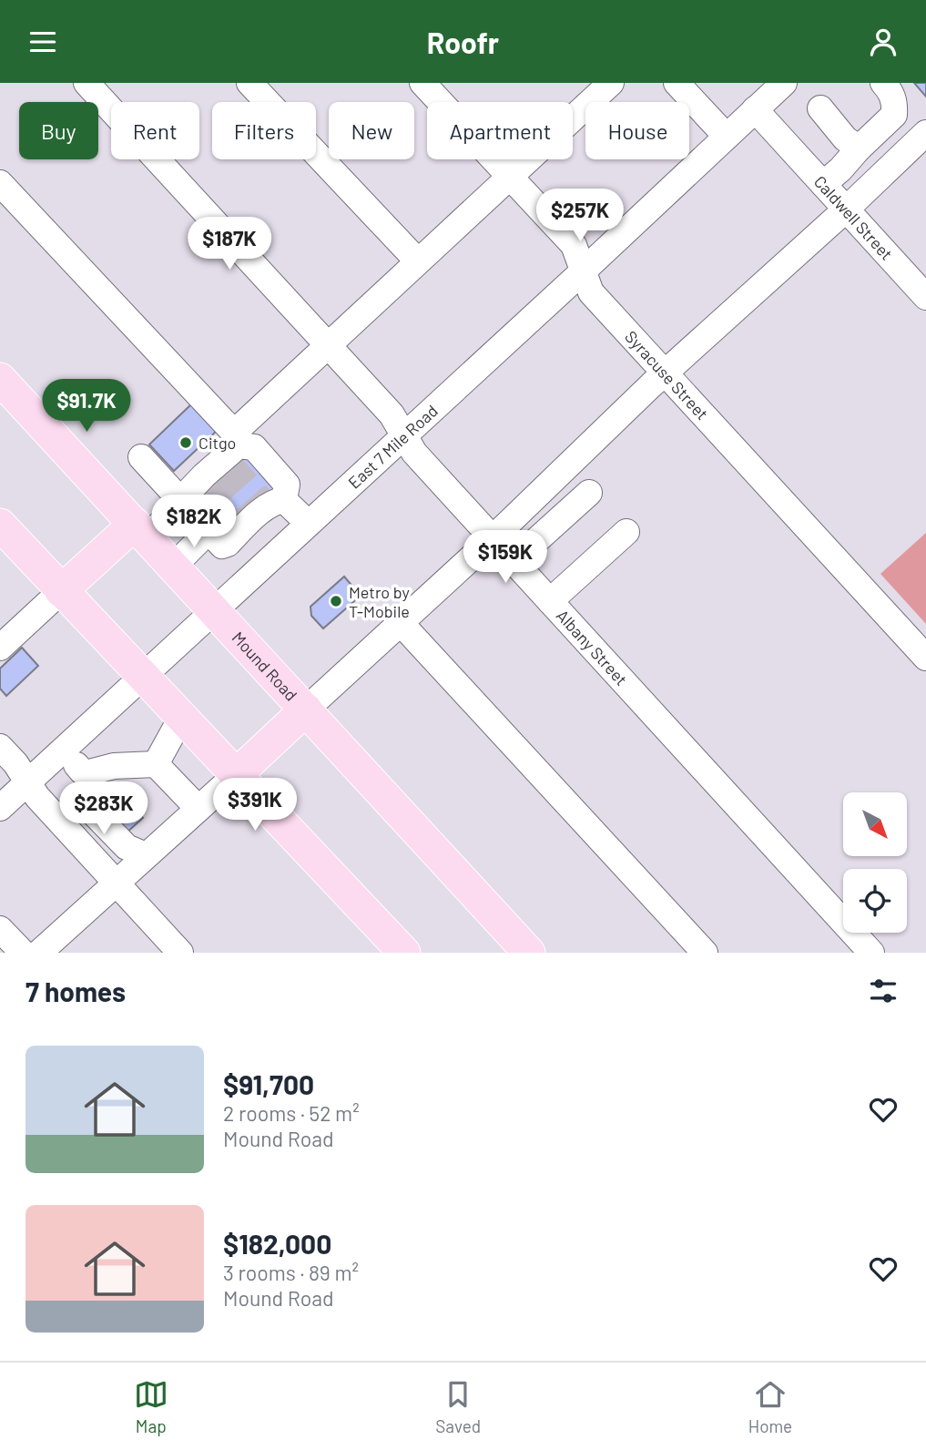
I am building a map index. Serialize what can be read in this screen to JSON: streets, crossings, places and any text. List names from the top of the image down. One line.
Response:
{"streets":{"main road":["Mound Road"],"street":["Caldwell Street","Syracuse Street","East 7 Mile Road","Albany Street"]},"crossings":[["Caldwell Street","East 7 Mile Road"],["Syracuse Street","East 7 Mile Road"],["East 7 Mile Road","Albany Street"],["East 7 Mile Road","Mound Road"]],"places":["Citgo","Metro by T-Mobile"],"north":"bottom right","page":{"header":"Roofr","chip":["Buy","Rent","Filters","New","Apartment","House"],"price":["$257K","$187K","$91.7K","$182K","$159K","$391K","$283K"],"heading":"7 homes","list":[{"name":"$91,700","note":"2 rooms · 52 m² · Mound Road"},{"name":"$182,000","note":"3 rooms · 89 m² · Mound Road"}],"tabs":["Map","Saved","Home"]}}
